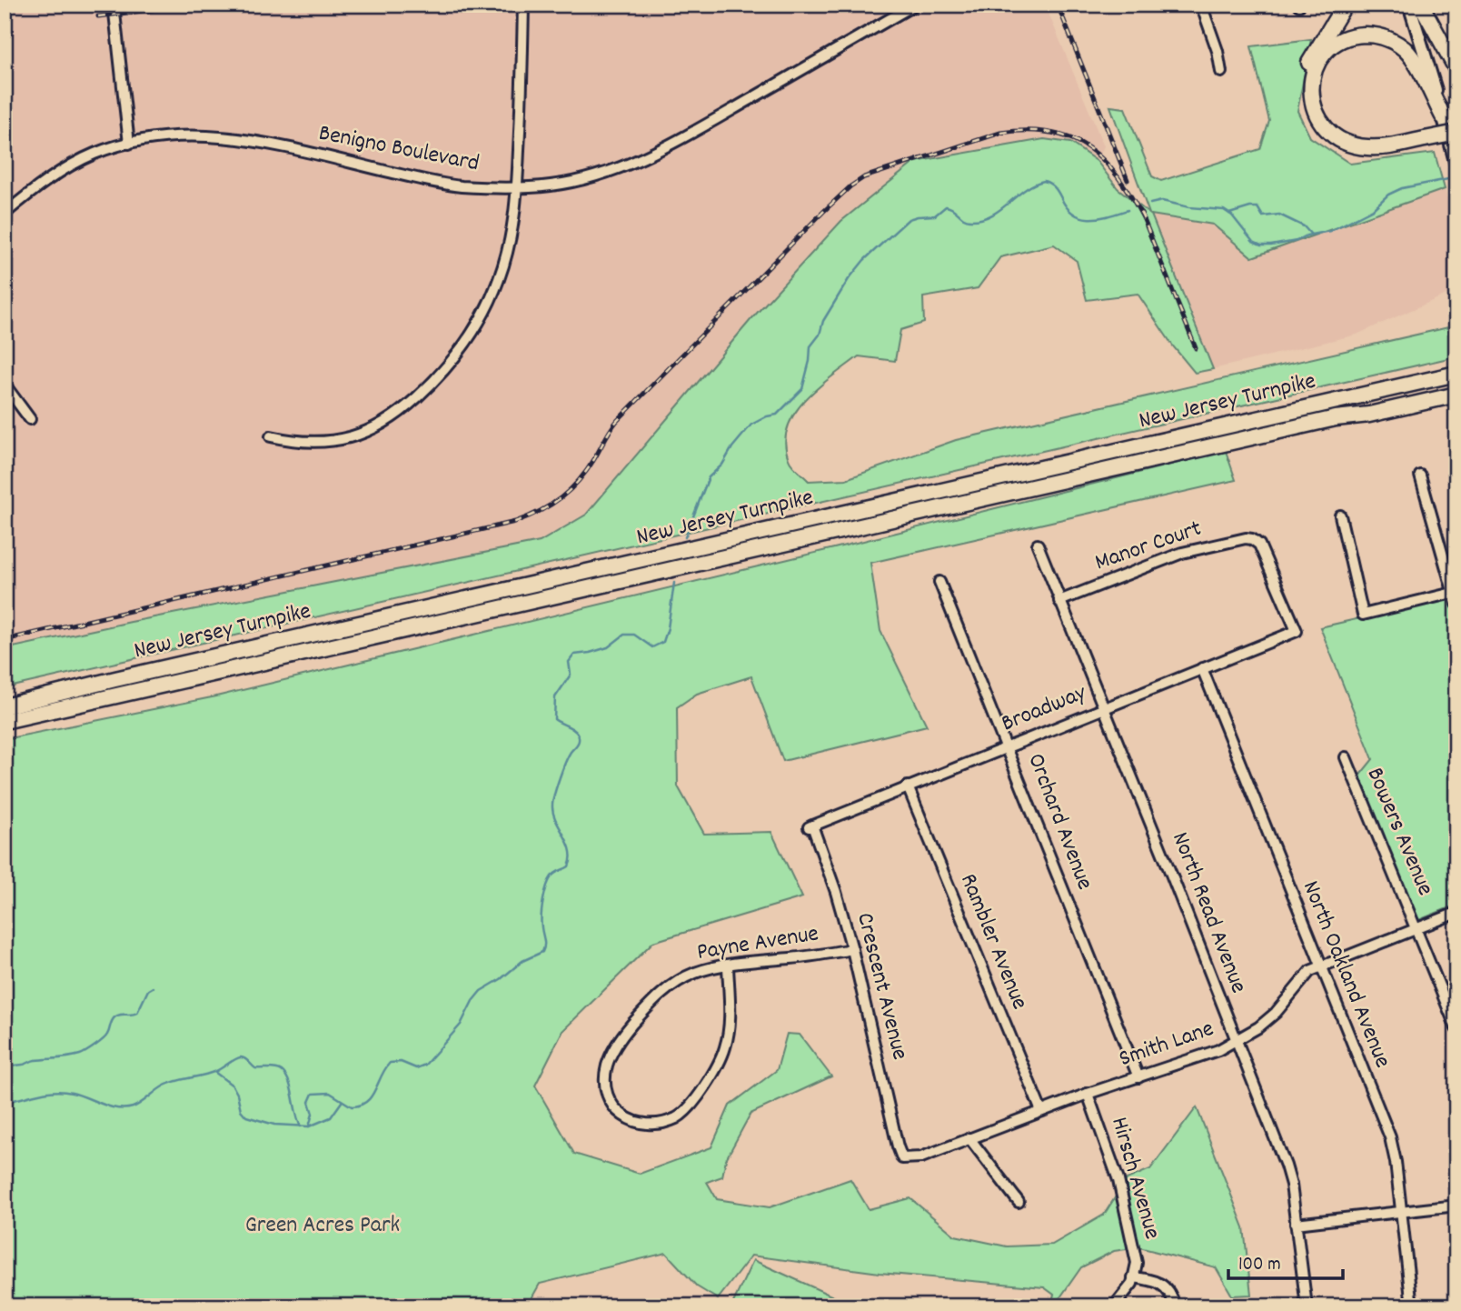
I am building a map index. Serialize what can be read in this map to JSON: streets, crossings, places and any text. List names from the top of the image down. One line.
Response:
{"streets":{"highway":["New Jersey Turnpike"],"street":["Benigno Boulevard","Manor Court","Broadway","Orchard Avenue","Bowers Avenue","North Read Avenue","Rambler Avenue","Payne Avenue","North Oakland Avenue","Crescent Avenue","Smith Lane","Hirsch Avenue"]},"crossings":[["Manor Court","Broadway"],["Manor Court","North Read Avenue"],["Broadway","Orchard Avenue"],["Broadway","North Read Avenue"],["Broadway","Rambler Avenue"],["Broadway","North Oakland Avenue"],["Broadway","Crescent Avenue"],["Orchard Avenue","Smith Lane"],["Bowers Avenue","Smith Lane"],["North Read Avenue","Smith Lane"],["Rambler Avenue","Smith Lane"],["Payne Avenue","Crescent Avenue"],["North Oakland Avenue","Smith Lane"],["Crescent Avenue","Smith Lane"],["Smith Lane","Hirsch Avenue"]],"parks":["Green Acres Park"],"scale_bar":"100 m"}
